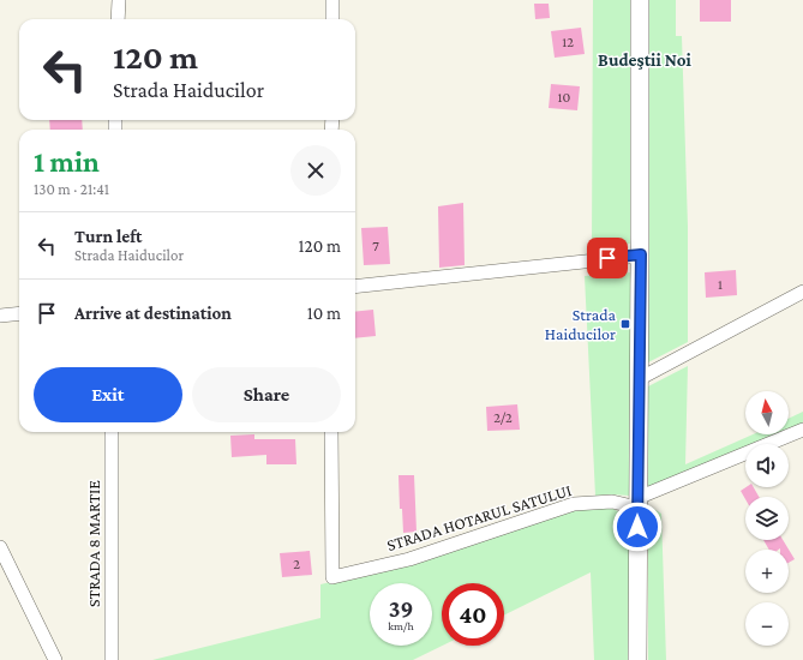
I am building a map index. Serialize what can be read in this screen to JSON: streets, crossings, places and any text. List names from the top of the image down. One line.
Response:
{"streets":{"street":["STRADA HOTARUL SATULUI","STRADA 8 MARTIE"]},"districts":["Budeştii Noi"],"places":{"transit":["Strada Haiducilor"]},"house_numbers":["12","10","7","1","2/2","2"],"north":"top","page":{"turn":["120 m","Strada Haiducilor"],"heading":["1 min","130 m · 21:41"],"list":[{"name":"Turn left","note":"Strada Haiducilor","value":"120 m"},{"name":"Arrive at destination","value":"10 m"}],"buttons":["Exit","Share"],"map_buttons":["+","−"],"speed":"39 km/h","limit":"40"}}
